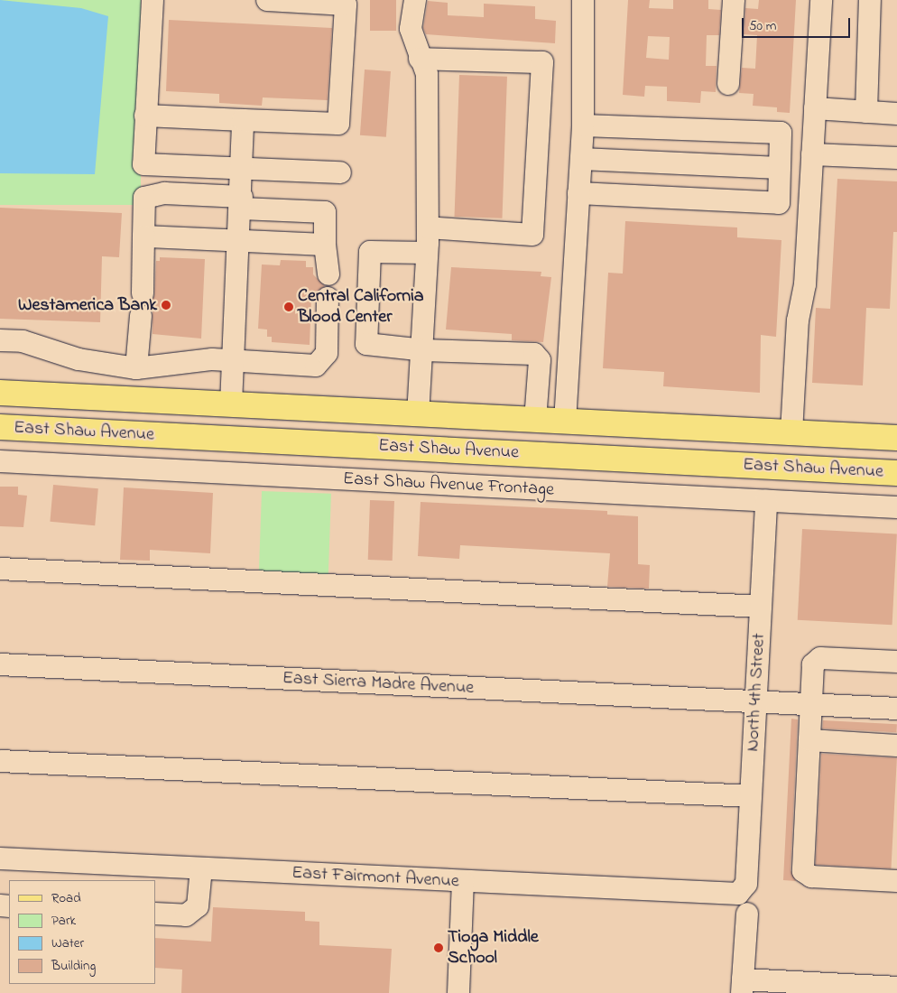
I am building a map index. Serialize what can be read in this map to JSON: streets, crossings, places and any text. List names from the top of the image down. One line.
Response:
{"streets":{"main road":["East Shaw Avenue"],"street":["East Shaw Avenue Frontage","East Sierra Madre Avenue","North 4th Street","East Fairmont Avenue"]},"crossings":[["East Shaw Avenue Frontage","North 4th Street"],["East Sierra Madre Avenue","North 4th Street"],["North 4th Street","East Fairmont Avenue"]],"places":["Westamerica Bank","Central California Blood Center","Tioga Middle School"],"legend":["Road","Park","Water","Building"],"scale_bar":"50 m"}
